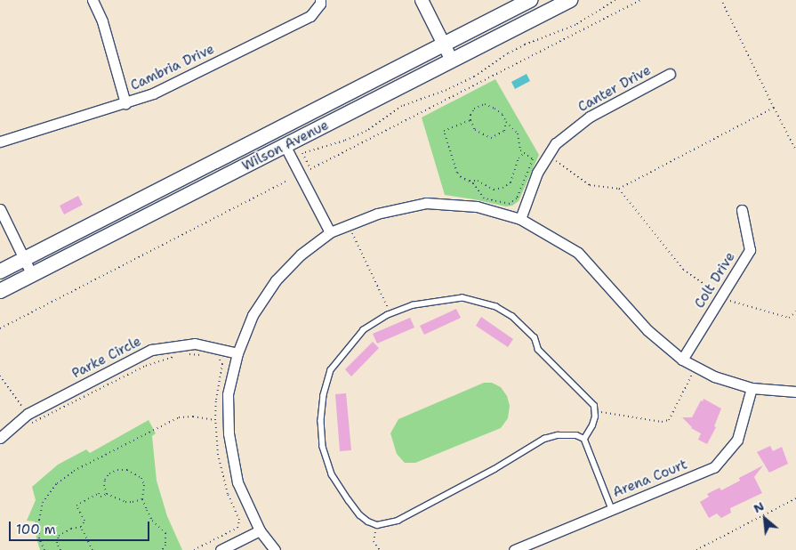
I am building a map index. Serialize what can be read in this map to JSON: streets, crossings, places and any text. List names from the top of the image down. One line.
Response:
{"streets":{"main road":["Wilson Avenue"],"street":["Cambria Drive","Canter Drive","Colt Drive","Parke Circle","Arena Court"]},"scale_bar":"100 m","north":"top left"}
